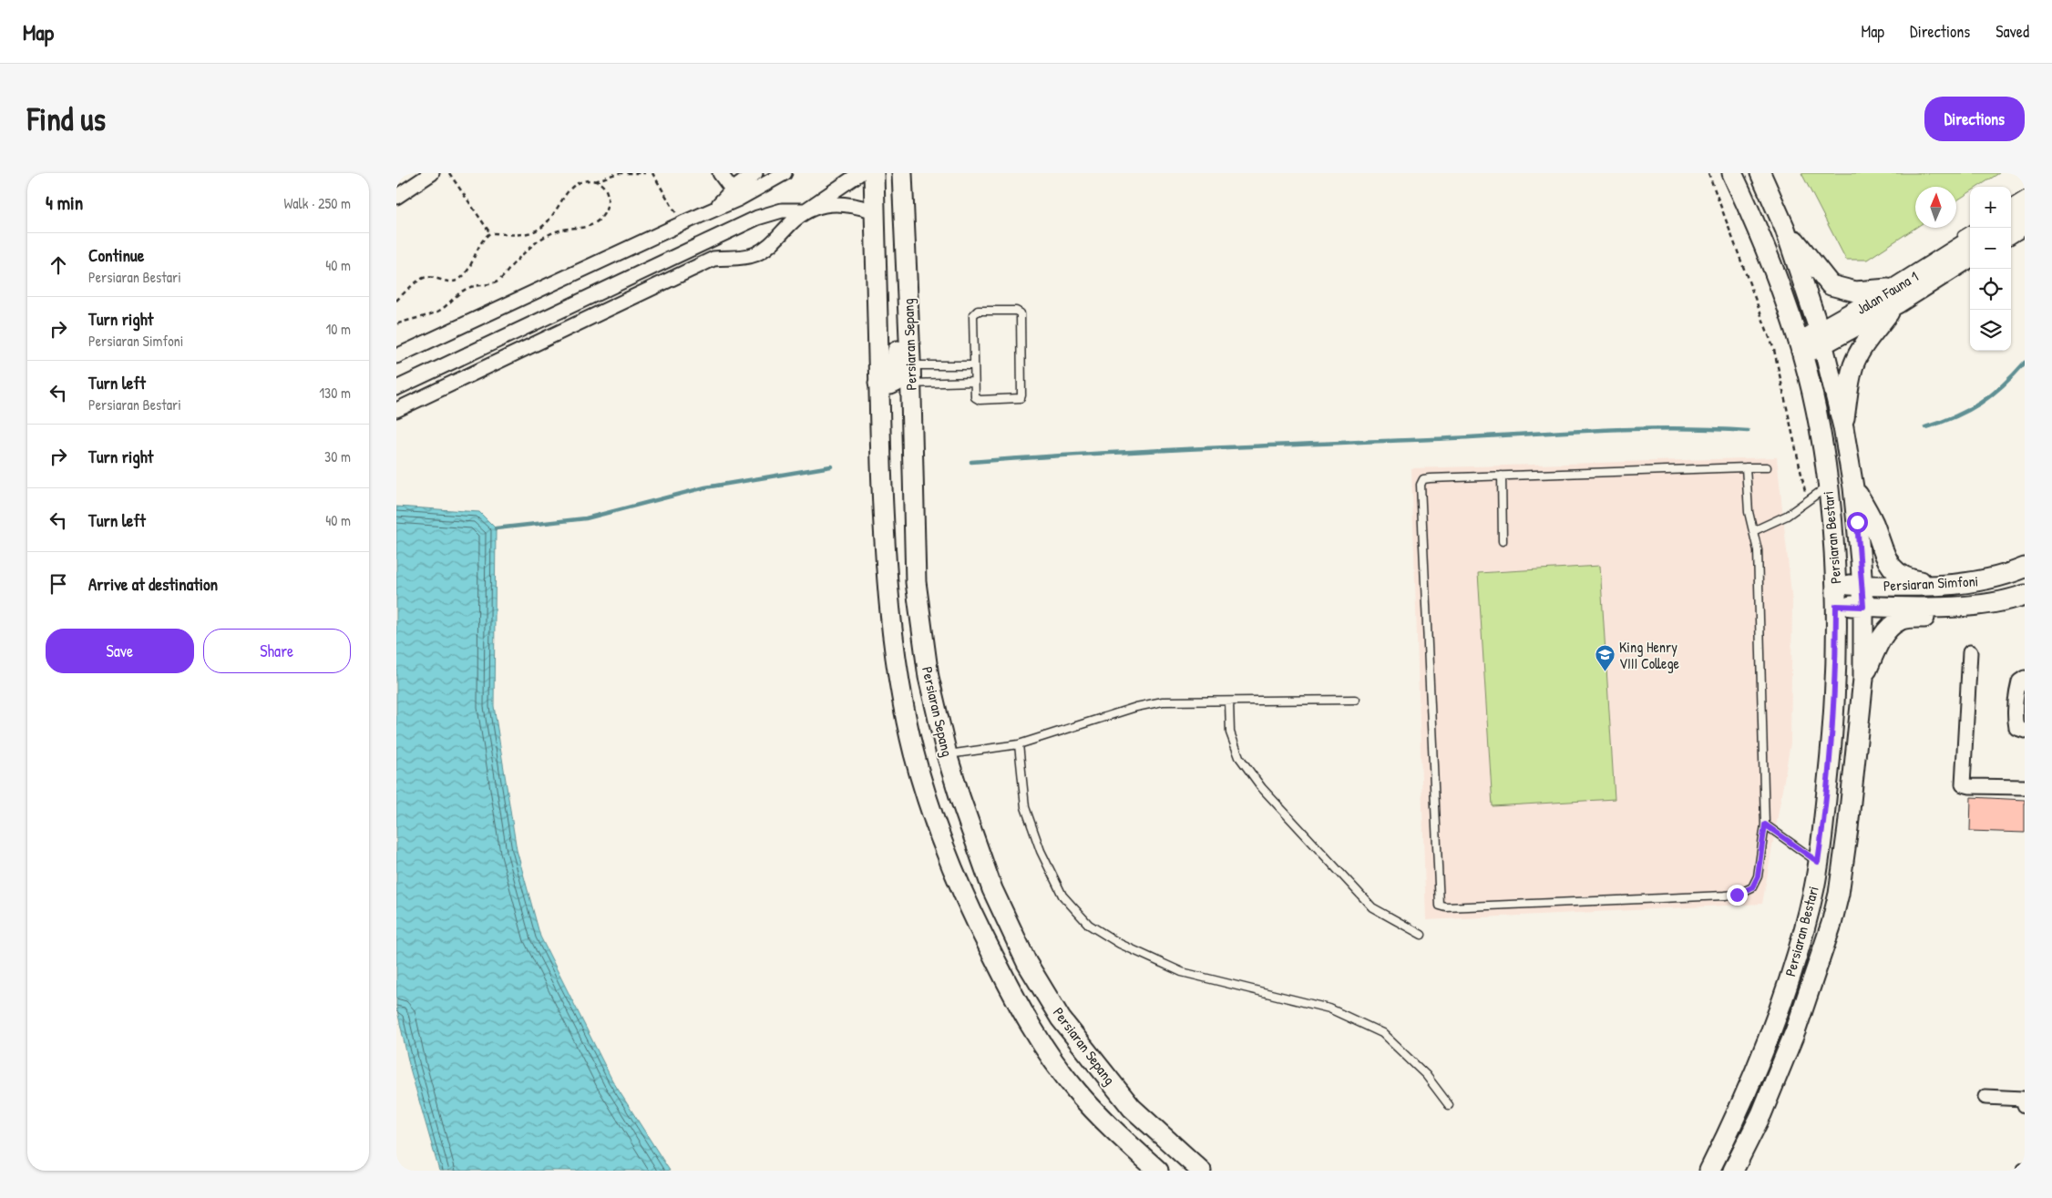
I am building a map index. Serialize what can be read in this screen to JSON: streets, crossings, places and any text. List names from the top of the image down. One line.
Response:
{"streets":{"street":["Jalan Fauna 1","Persiaran Sepang","Persiaran Bestari","Persiaran Simfoni"]},"crossings":[["Jalan Fauna 1","Persiaran Bestari"],["Persiaran Bestari","Persiaran Simfoni"]],"places":{"school or university":["King Henry VIII College"]},"north":"top","page":{"header":"Map","nav":["Map","Directions","Saved"],"buttons":["Directions",["Save","Share"]],"title":"Find us","heading":["4 min","Walk · 250 m"],"map_buttons":["+","−"],"list":[["Continue","Persiaran Bestari","40 m"],["Turn right","Persiaran Simfoni","10 m"],["Turn left","Persiaran Bestari","130 m"],["Turn right","30 m"],["Turn left","40 m"],"Arrive at destination"]}}
